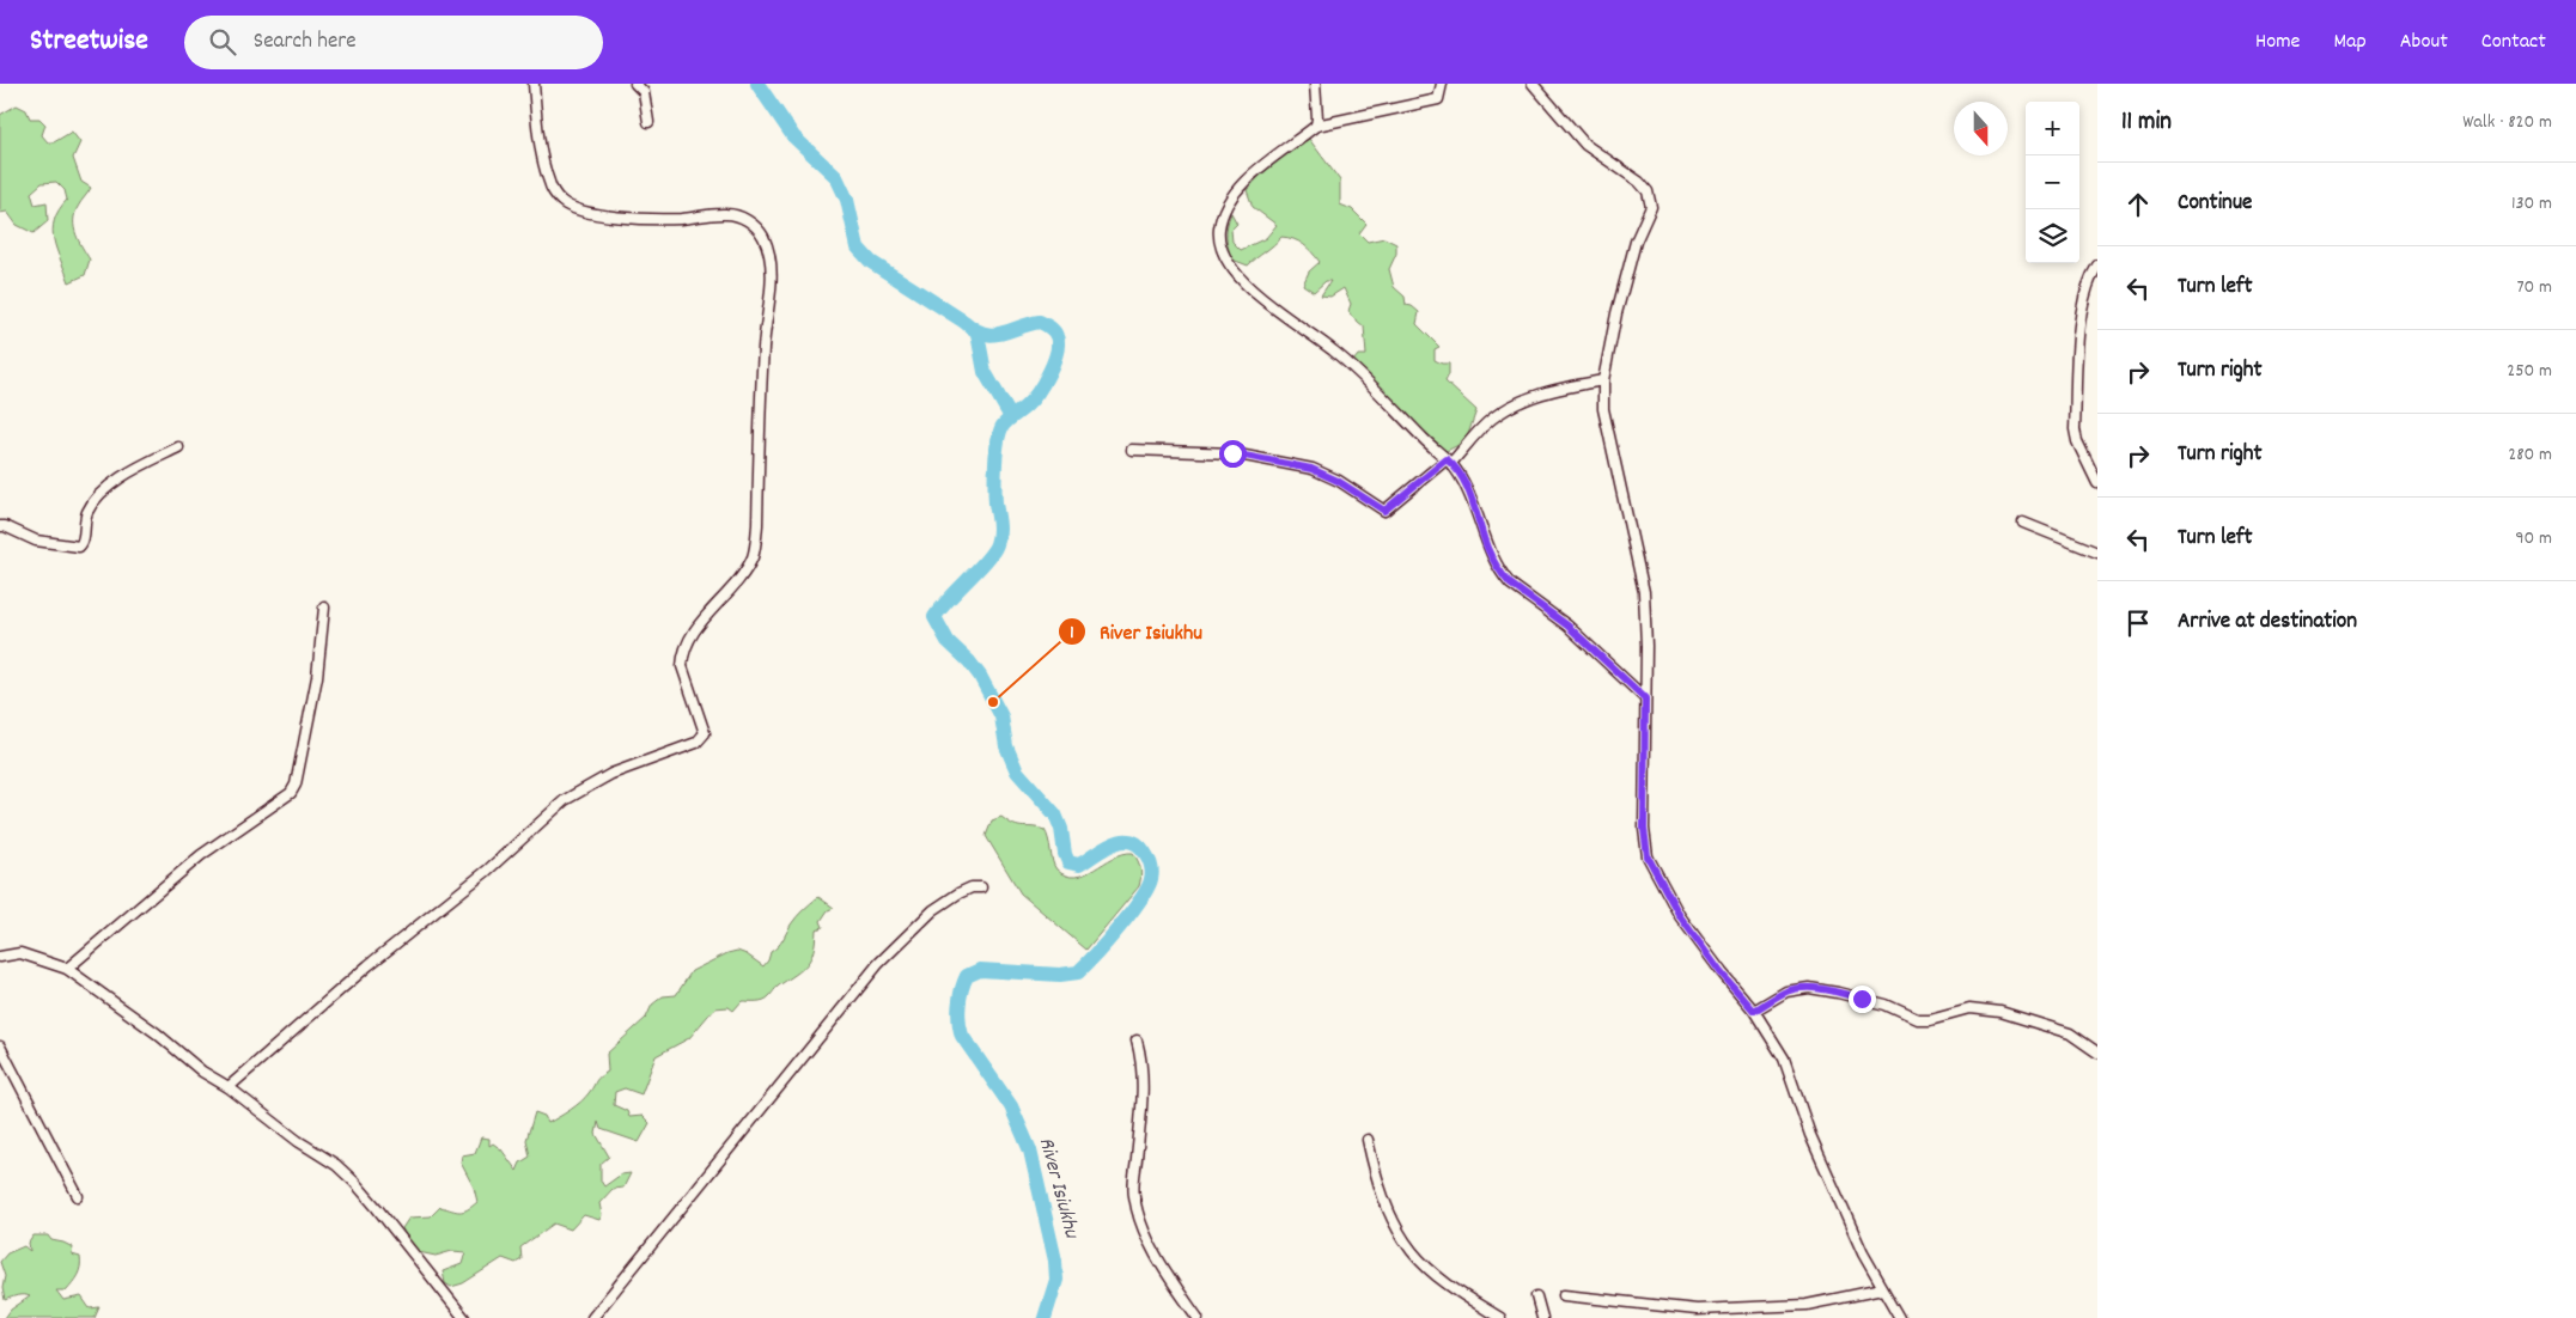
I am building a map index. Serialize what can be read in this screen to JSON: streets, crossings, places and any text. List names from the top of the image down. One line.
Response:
{"water":["River Isiukhu"],"places":["River Isiukhu"],"north":"bottom","page":{"header":"Streetwise","search":"Search here","nav":["Home","Map","About","Contact"],"heading":["11 min","Walk · 820 m"],"map_buttons":["+","−"],"list":[["Continue","130 m"],["Turn left","70 m"],["Turn right","250 m"],["Turn right","280 m"],["Turn left","90 m"],"Arrive at destination"]}}
